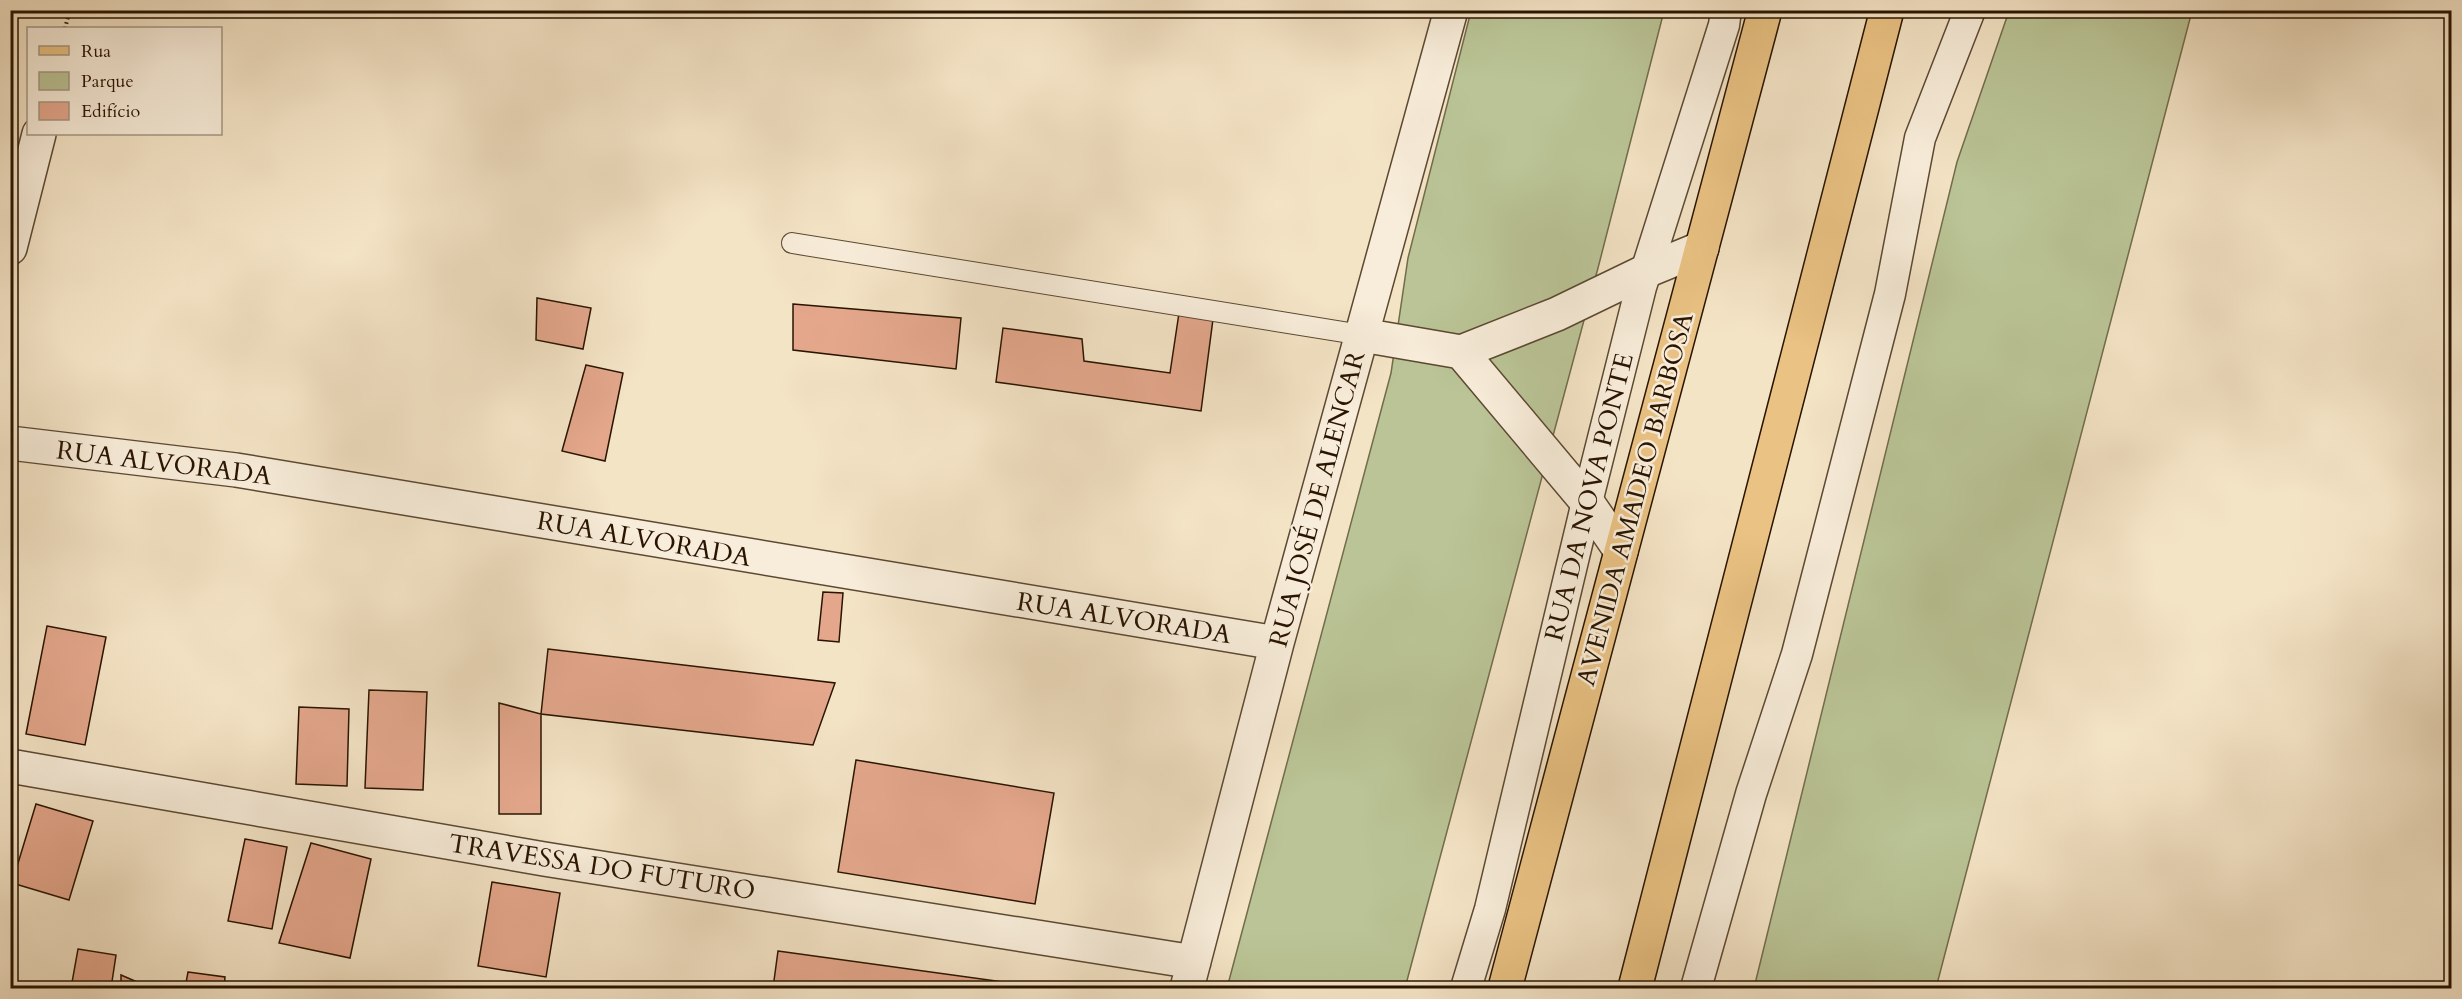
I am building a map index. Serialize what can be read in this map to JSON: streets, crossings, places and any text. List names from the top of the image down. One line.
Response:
{"streets":{"main road":["AVENIDA AMADEO BARBOSA"],"street":["RUA ALVORADA","RUA DA NOVA PONTE","RUA JOSÉ DE ALENCAR","TRAVESSA DO FUTURO"]},"crossings":[["RUA ALVORADA","RUA JOSÉ DE ALENCAR"],["RUA JOSÉ DE ALENCAR","TRAVESSA DO FUTURO"]],"legend":["Rua","Parque","Edifício"]}
